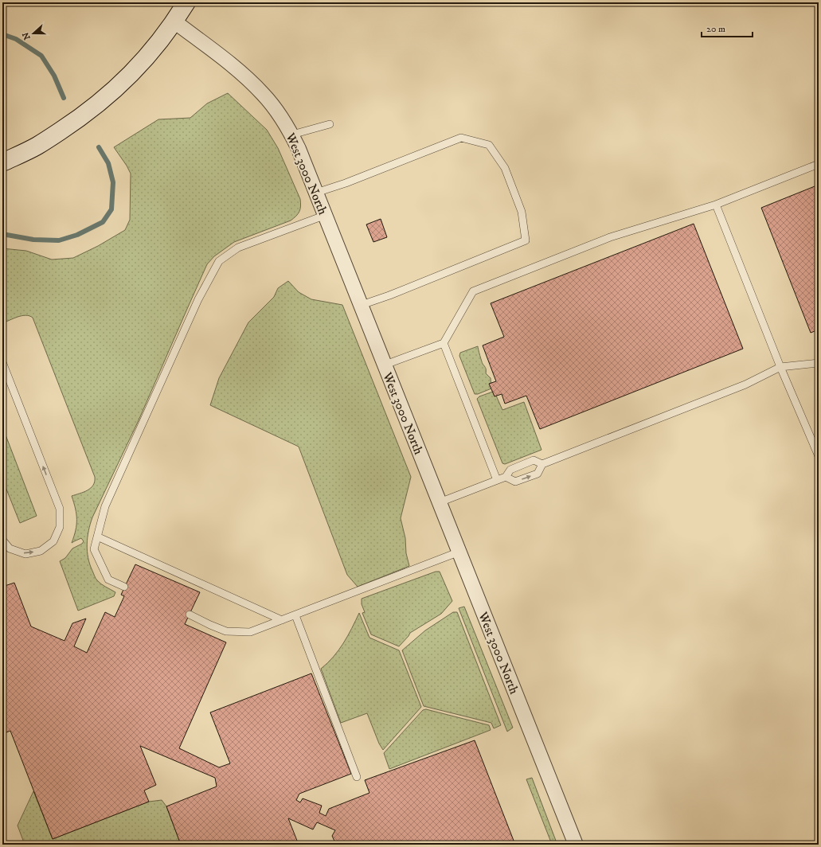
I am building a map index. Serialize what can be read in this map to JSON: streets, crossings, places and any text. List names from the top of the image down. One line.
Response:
{"streets":{"street":["West 3000 North"]},"scale_bar":"20 m","north":"left"}
